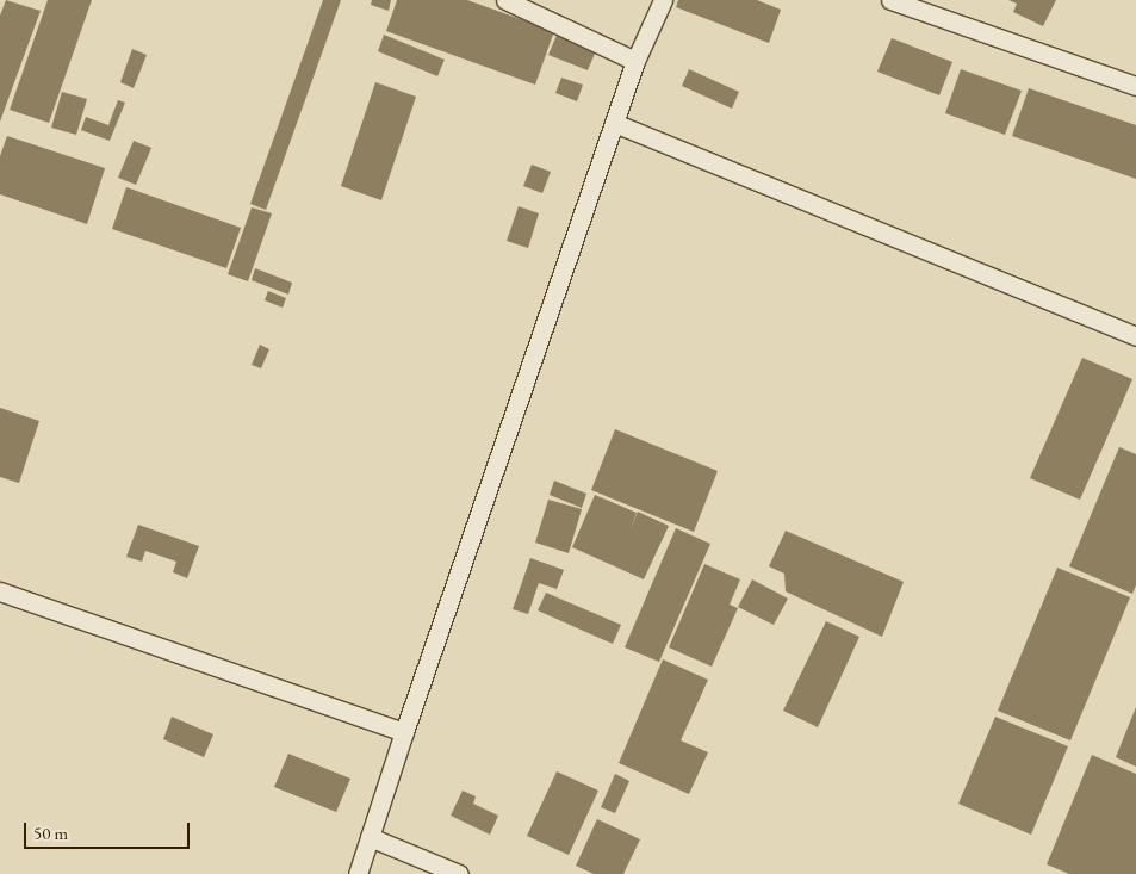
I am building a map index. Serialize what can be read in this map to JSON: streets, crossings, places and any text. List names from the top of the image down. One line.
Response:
{"scale_bar":"50 m"}
